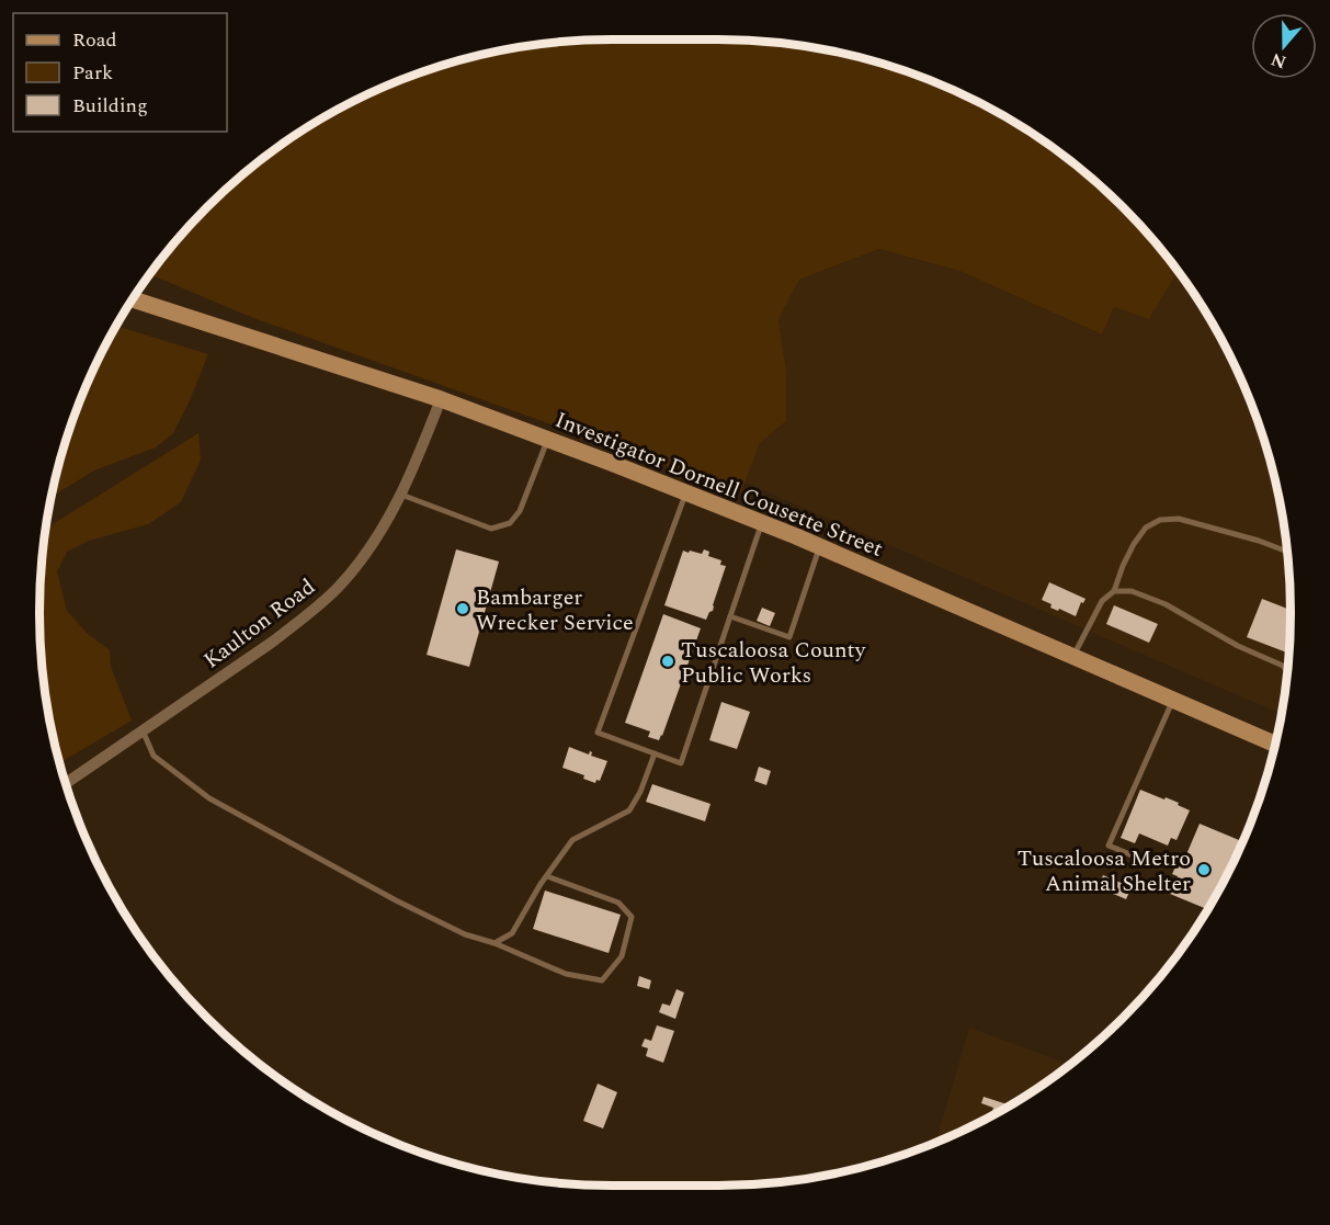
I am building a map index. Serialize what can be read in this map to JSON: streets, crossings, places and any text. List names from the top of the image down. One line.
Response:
{"streets":{"main road":["Investigator Dornell Cousette Street"],"street":["Kaulton Road"]},"crossings":[["Investigator Dornell Cousette Street","Kaulton Road"]],"places":["Bambarger Wrecker Service","Tuscaloosa County Public Works","Tuscaloosa Metro Animal Shelter"],"legend":["Road","Park","Building"],"north":"bottom"}
